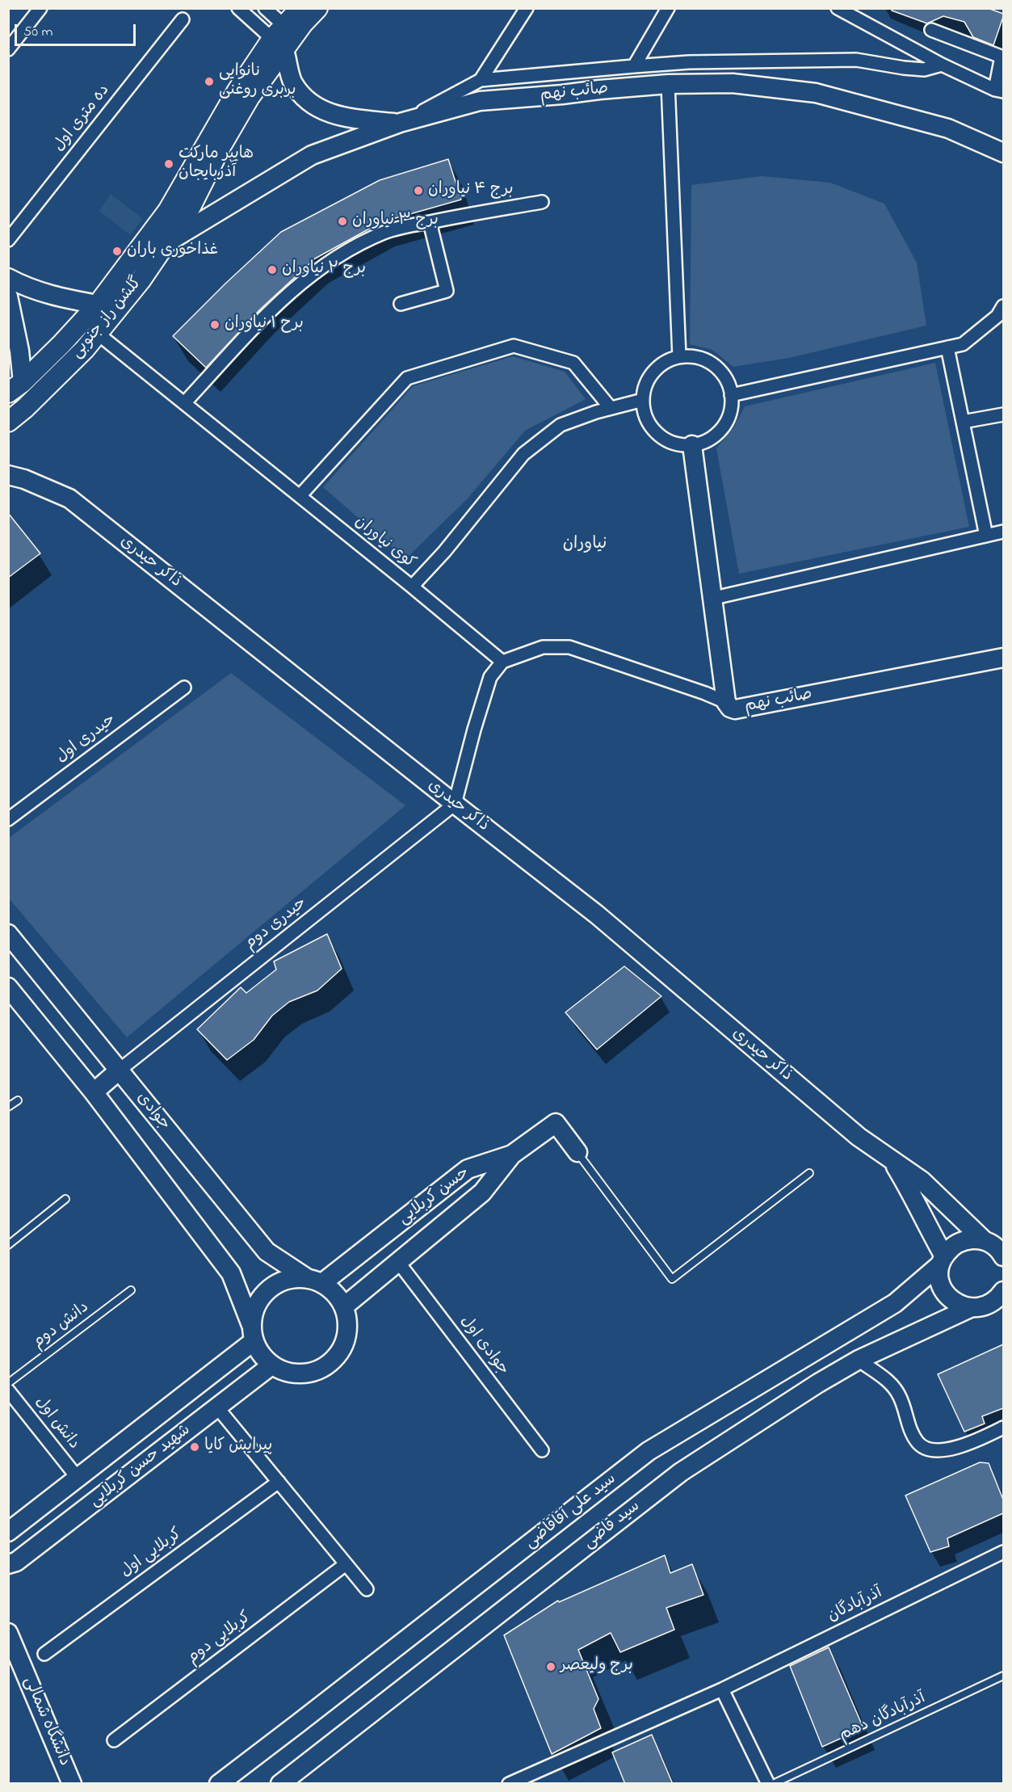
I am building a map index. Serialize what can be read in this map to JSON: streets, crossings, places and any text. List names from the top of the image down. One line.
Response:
{"streets":{"main road":["گلشن راز جنوبی"],"street":["صائب نهم","ده متری اول","کوی نیاوران","ذاکر حیدری","حیدری اول","حیدری دوم","جوادی","حسن کربلایی","جوادی اول","دانش اول","شهید حسن کربلایی","سید علی آقاقاضی","سید قاضی","کربلایی اول","آذرآبادگان","کربلایی دوم","دانشگاه شمالی"],"lane":["دانش دوم","آذرآبادگان دهم"]},"crossings":[["صائب نهم","گلشن راز جنوبی"],["صائب نهم","کوی نیاوران"],["گلشن راز جنوبی","کوی نیاوران"],["ذاکر حیدری","حیدری دوم"],["ذاکر حیدری","سید علی آقاقاضی"],["حیدری دوم","جوادی"],["جوادی","حسن کربلایی"],["جوادی","شهید حسن کربلایی"],["حسن کربلایی","جوادی اول"],["حسن کربلایی","شهید حسن کربلایی"],["دانش اول","شهید حسن کربلایی"]],"districts":["نیاوران"],"places":["نانوایی بربری روغنی","هایپر مارکت آذربایجان","برج ۴ نیاوران","برج ۳ نیاوران","غذاخوری باران","برج ۲ نیاوران","برح ۱ نیاوران","پیرایش کایا","برج ولیعصر"],"scale_bar":"50 m"}
